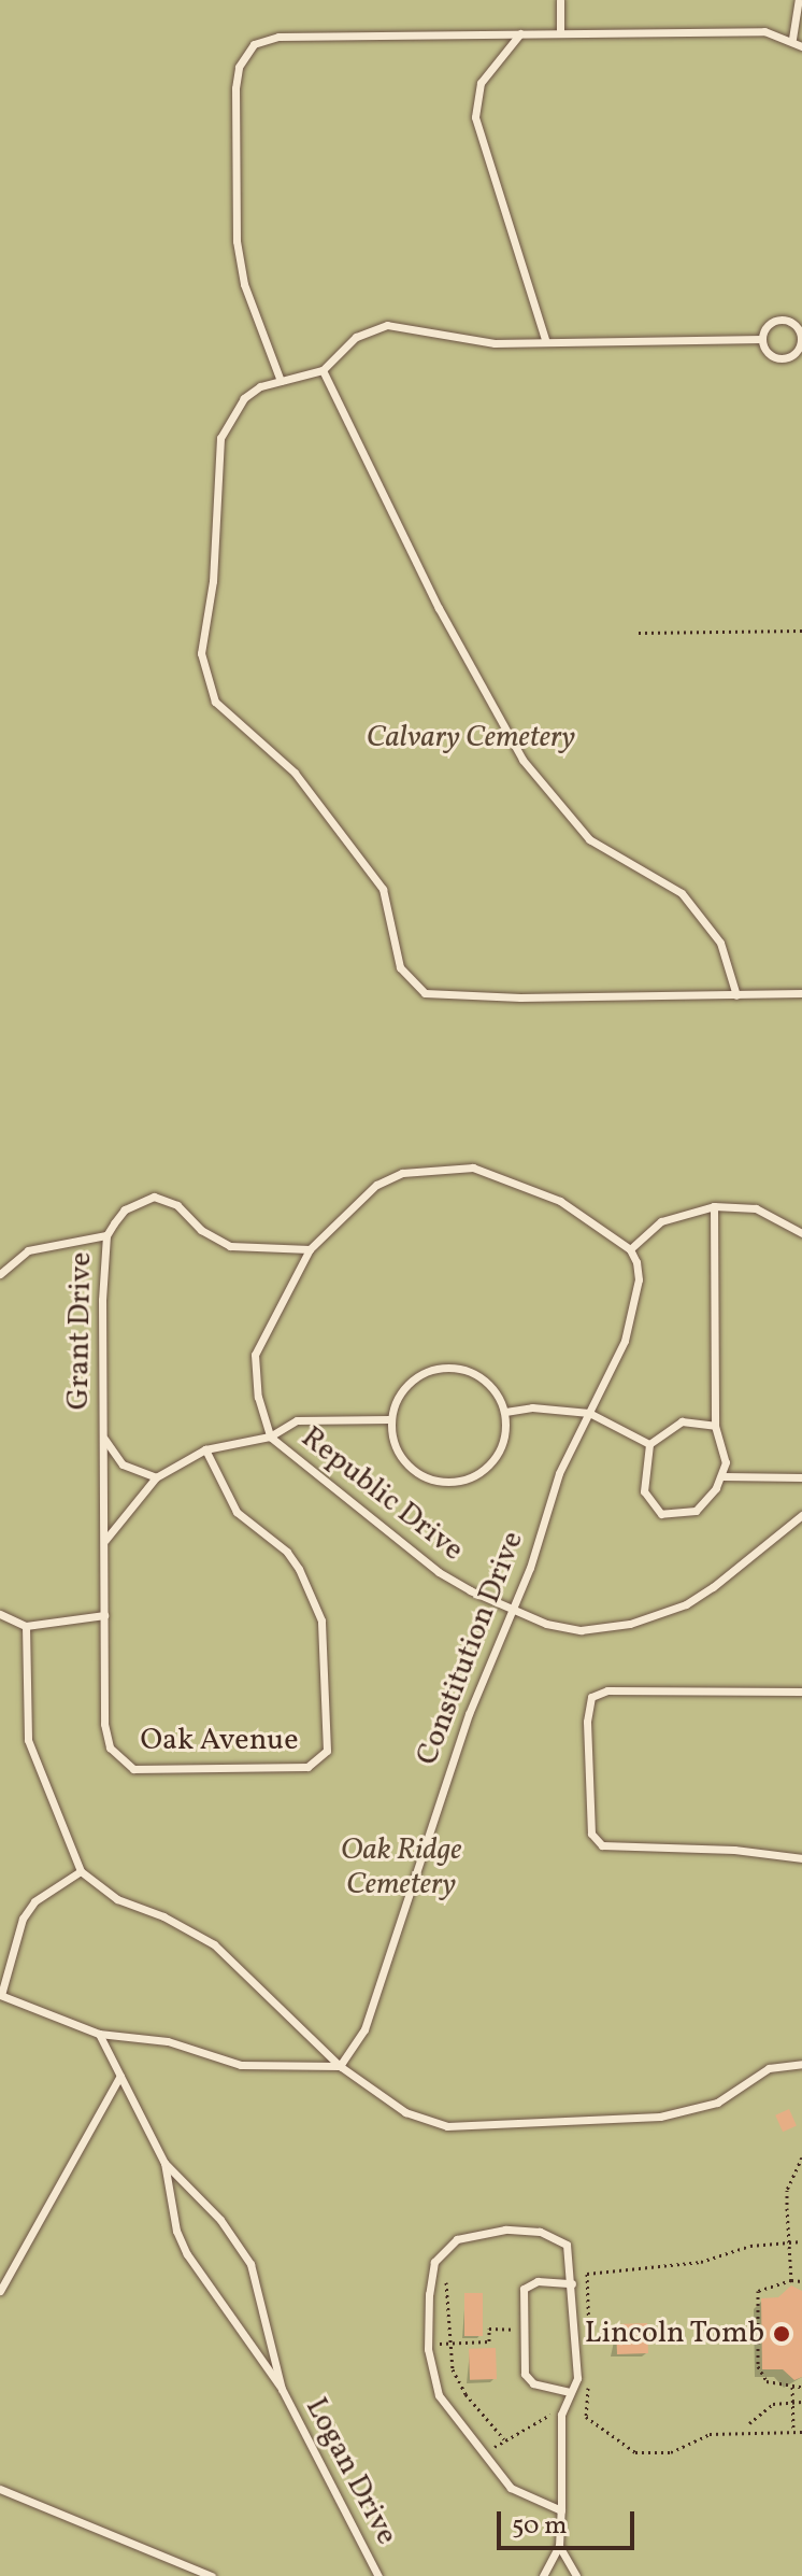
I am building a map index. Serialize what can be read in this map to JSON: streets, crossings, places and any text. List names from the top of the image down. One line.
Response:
{"streets":{"lane":["Grant Drive","Republic Drive","Constitution Drive","Oak Avenue","Logan Drive"]},"crossings":[["Grant Drive","Republic Drive"],["Grant Drive","Oak Avenue"],["Republic Drive","Constitution Drive"]],"parks":["Calvary Cemetery","Oak Ridge Cemetery"],"places":["Lincoln Tomb"],"scale_bar":"50 m"}
